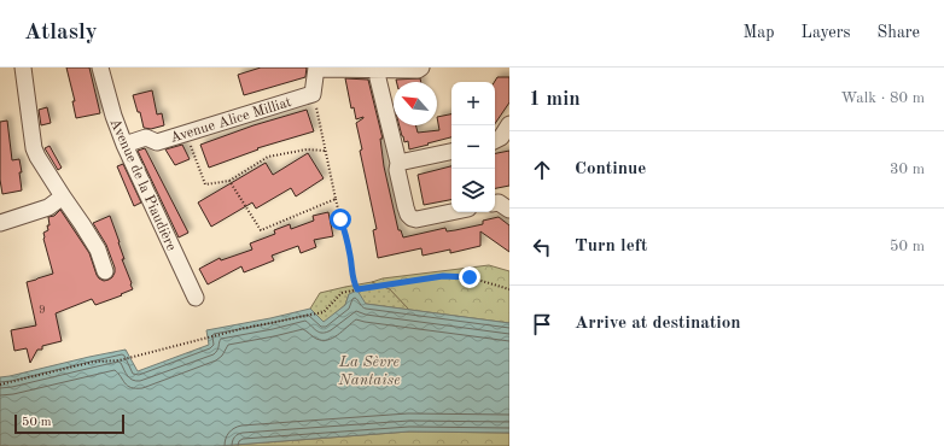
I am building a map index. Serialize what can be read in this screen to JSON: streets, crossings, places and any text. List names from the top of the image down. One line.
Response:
{"streets":{"street":["Avenue Alice Milliat","Avenue de la Piaudière"]},"crossings":[["Avenue Alice Milliat","Avenue de la Piaudière"]],"water":["La Sèvre Nantaise"],"house_numbers":["9"],"scale_bar":"50 m","north":"top left","page":{"header":"Atlasly","nav":["Map","Layers","Share"],"heading":["1 min","Walk · 80 m"],"map_buttons":["+","−"],"list":[["Continue","30 m"],["Turn left","50 m"],"Arrive at destination"],"scale":"50 m"}}
